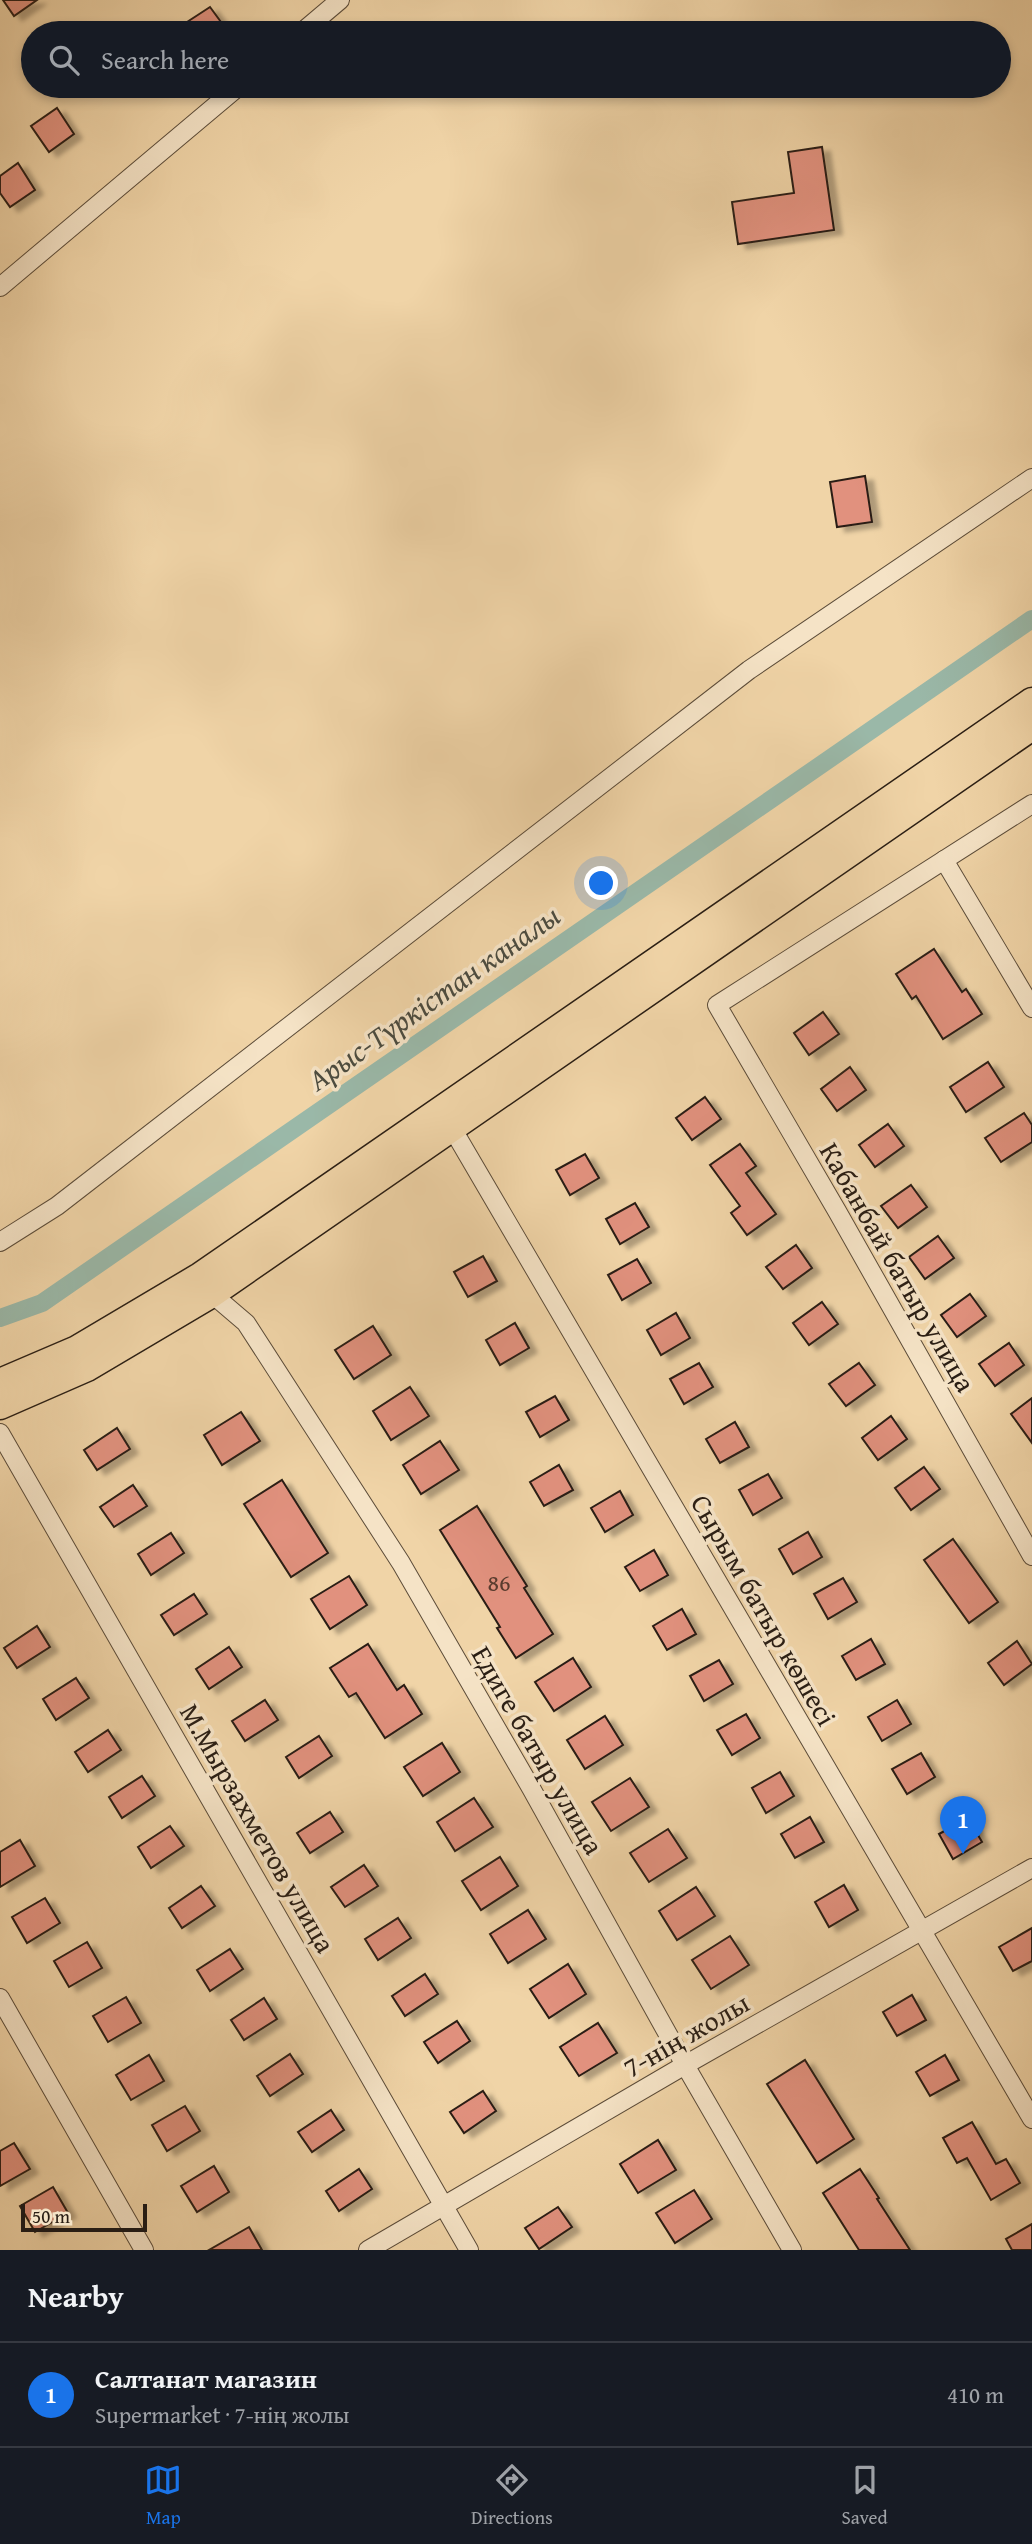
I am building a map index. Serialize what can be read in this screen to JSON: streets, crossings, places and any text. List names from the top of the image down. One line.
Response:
{"streets":{"street":["Кабанбай батыр улица","Сырым батыр көшесі","Едиге батыр улица","М.Мырзахметов улица","7-нің жолы"]},"crossings":[["Сырым батыр көшесі","7-нің жолы"],["Едиге батыр улица","7-нің жолы"],["М.Мырзахметов улица","7-нің жолы"]],"water":["Арыс-Түркістан каналы"],"house_numbers":["86"],"scale_bar":"50 m","page":{"search":"Search here","pins":"1","scale":"50 m","heading":"Nearby","list":[{"mark":"1","name":"Салтанат магазин","note":"Supermarket · 7-нің жолы","value":"410 m"}],"nav":["Map","Directions","Saved"]}}
